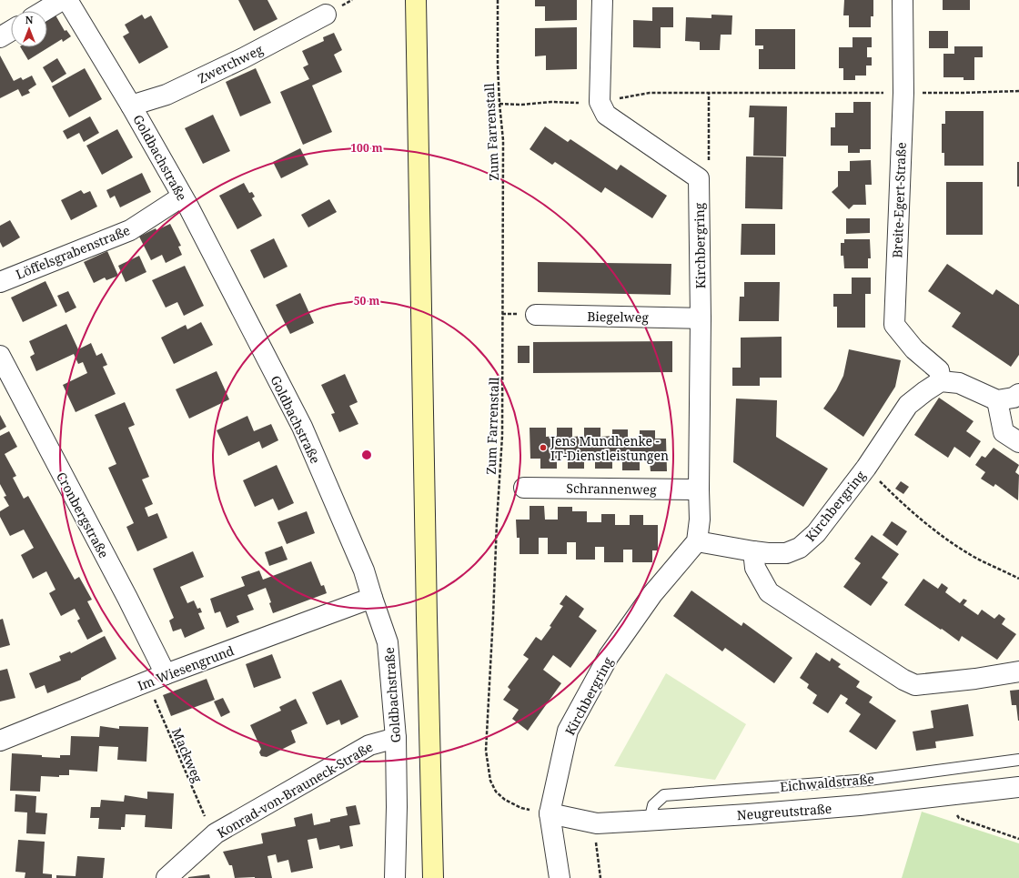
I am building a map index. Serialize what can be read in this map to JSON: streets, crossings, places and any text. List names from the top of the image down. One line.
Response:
{"streets":{"street":["Zwerchweg","Goldbachstraße","Breite-Egert-Straße","Kirchbergring","Löffelsgrabenstraße","Biegelweg","Schrannenweg","Cronbergstraße","Im Wiesengrund","Konrad-von-Brauneck-Straße","Neugreutstraße"],"lane":["Eichwaldstraße"],"path":["Zum Farrenstall","Mackweg"]},"crossings":[["Zwerchweg","Goldbachstraße"],["Zum Farrenstall","Kirchbergring"],["Zum Farrenstall","Neugreutstraße"],["Goldbachstraße","Löffelsgrabenstraße"],["Goldbachstraße","Im Wiesengrund"],["Goldbachstraße","Konrad-von-Brauneck-Straße"],["Breite-Egert-Straße","Kirchbergring"],["Kirchbergring","Biegelweg"],["Kirchbergring","Schrannenweg"],["Kirchbergring","Neugreutstraße"],["Cronbergstraße","Im Wiesengrund"],["Im Wiesengrund","Mackweg"],["Mackweg","Konrad-von-Brauneck-Straße"],["Eichwaldstraße","Neugreutstraße"]],"places":["Jens Mundhenke - IT-Dienstleistungen"],"north":"top","rings":["100 m","50 m"]}
